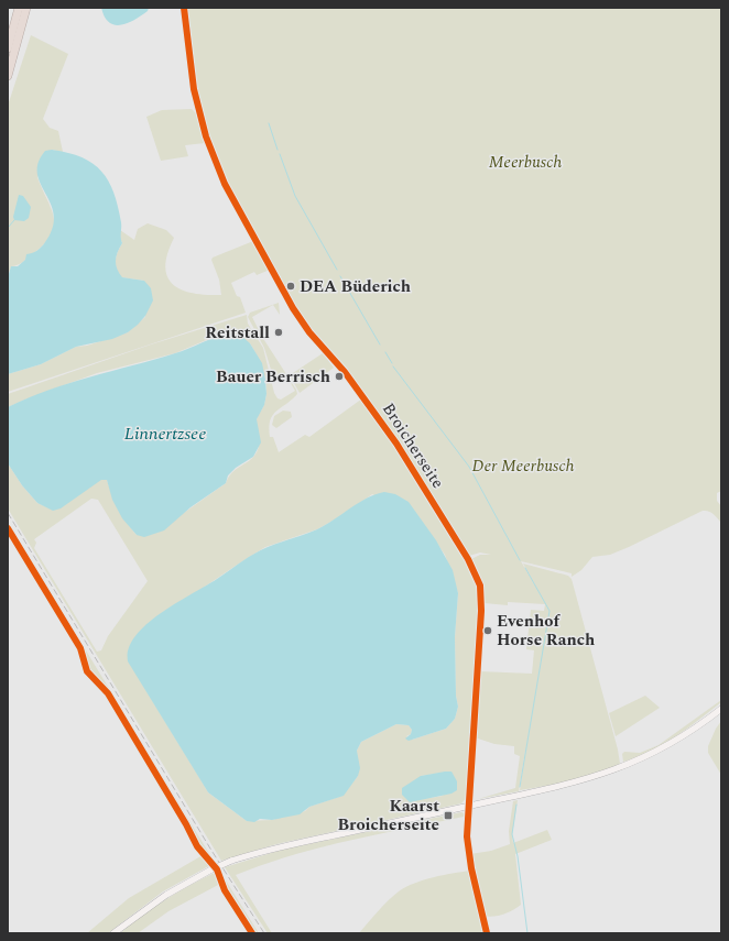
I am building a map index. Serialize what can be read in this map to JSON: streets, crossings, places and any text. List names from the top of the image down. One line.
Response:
{"streets":{"street":["Broicherseite"]},"water":["Linnertzsee"],"parks":["Meerbusch","Der Meerbusch"],"places":{"other":["DEA Büderich","Reitstall","Bauer Berrisch","Evenhof Horse Ranch"],"transit":["Kaarst Broicherseite"]}}
